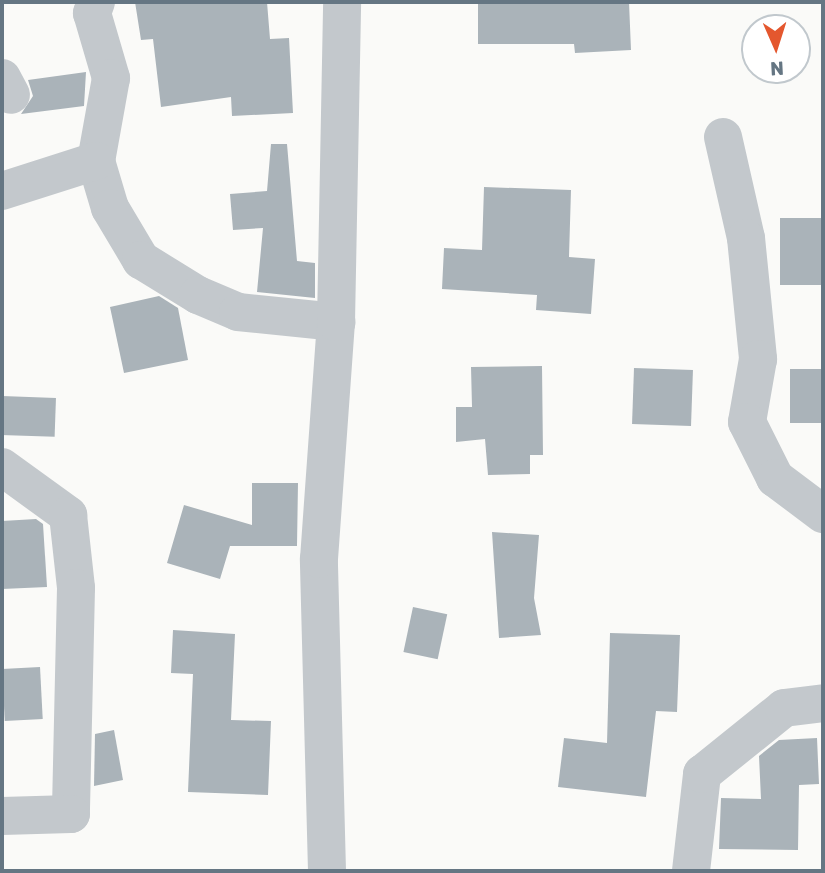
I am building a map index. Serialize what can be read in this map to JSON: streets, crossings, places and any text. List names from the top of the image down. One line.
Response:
{"north":"bottom"}
